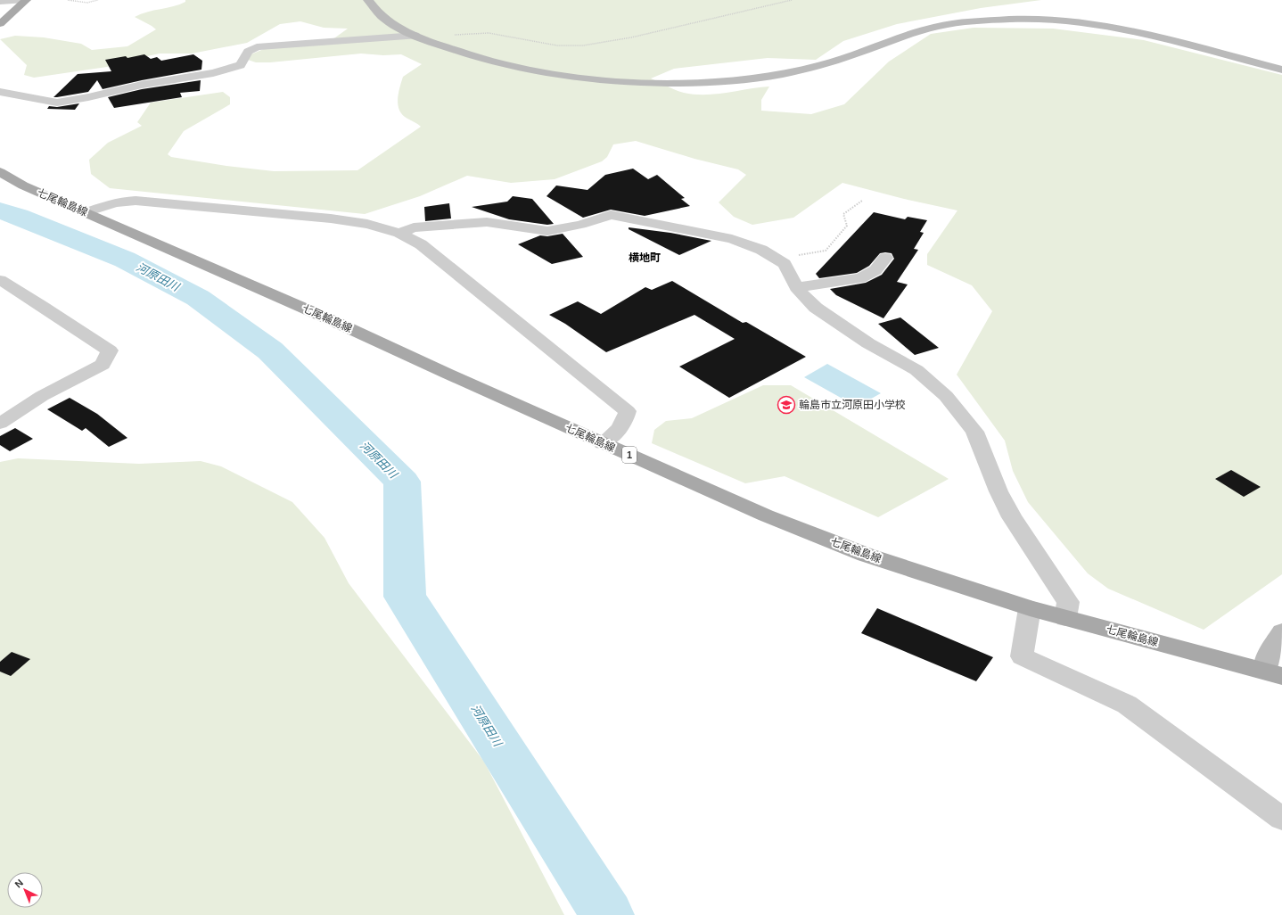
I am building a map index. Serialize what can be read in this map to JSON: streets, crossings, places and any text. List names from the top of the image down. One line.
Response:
{"streets":{"main road":["七尾輪島線","1"]},"districts":["横地町"],"water":["河原田川"],"places":{"school or university":["輪島市立河原田小学校"]},"north":"top left"}
